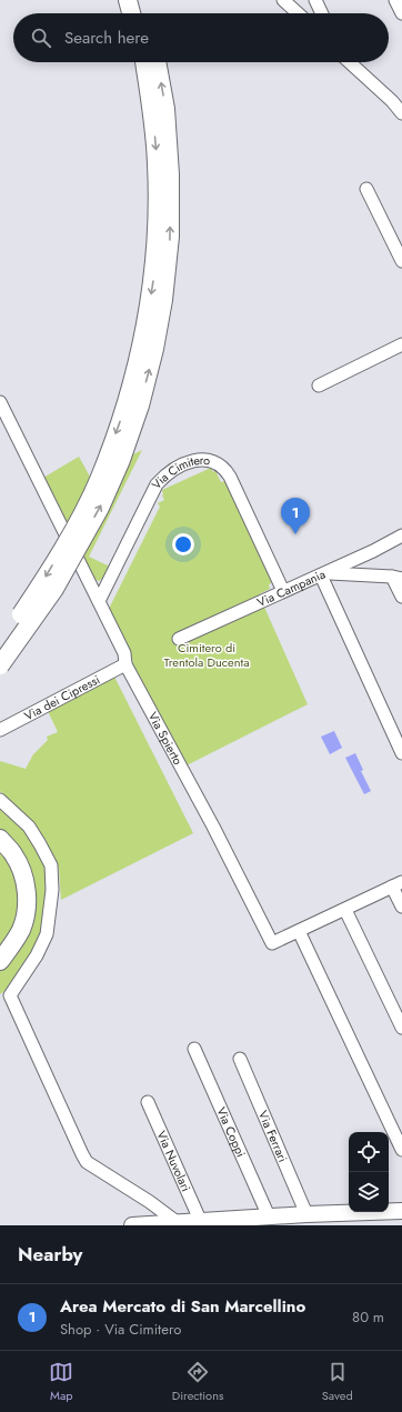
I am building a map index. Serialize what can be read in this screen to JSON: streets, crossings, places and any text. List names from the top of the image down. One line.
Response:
{"streets":{"street":["Via Cimitero","Via Campania","Via dei Cipressi","Via Spierto","Via Coppi","Via Ferrari","Via Nuvolari"]},"crossings":[["Via Cimitero","Via Campania"],["Via Cimitero","Via Spierto"],["Via dei Cipressi","Via Spierto"]],"parks":["Cimitero di Trentola Ducenta"],"page":{"search":"Search here","pins":"1","heading":"Nearby","list":[{"mark":"1","name":"Area Mercato di San Marcellino","note":"Shop · Via Cimitero","value":"80 m"}],"nav":["Map","Directions","Saved"]}}
